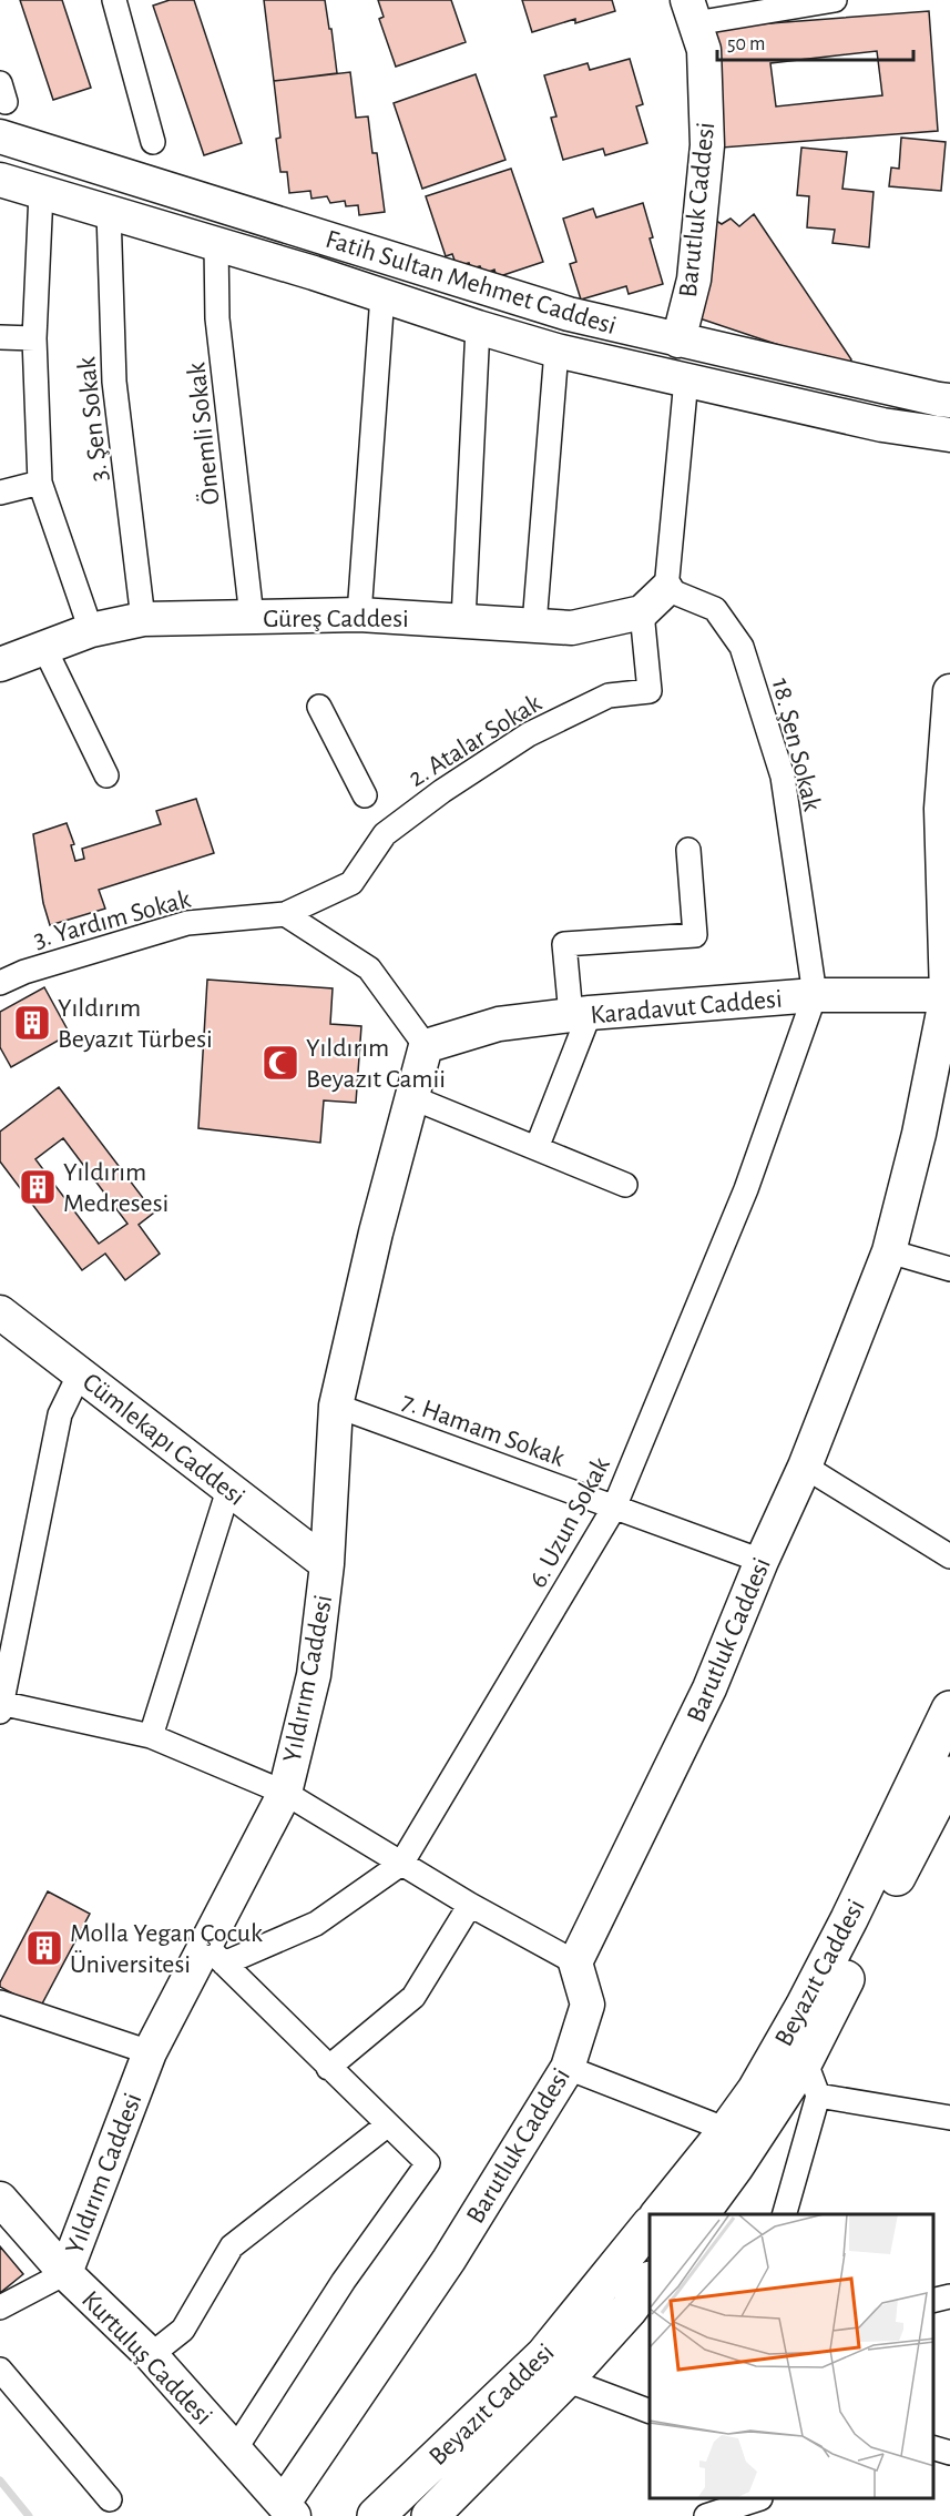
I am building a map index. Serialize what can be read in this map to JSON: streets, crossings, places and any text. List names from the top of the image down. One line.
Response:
{"streets":{"main road":["Barutluk Caddesi","Fatih Sultan Mehmet Caddesi","Güreş Caddesi","Karadavut Caddesi","Cümlekapı Caddesi","Yıldırım Caddesi","Beyazıt Caddesi","Kurtuluş Caddesi"],"street":["3. Şen Sokak","Önemli Sokak","2. Atalar Sokak","18. Şen Sokak","3. Yardım Sokak","7. Hamam Sokak","6. Uzun Sokak"]},"crossings":[["Barutluk Caddesi","Fatih Sultan Mehmet Caddesi"],["Barutluk Caddesi","Karadavut Caddesi"],["Barutluk Caddesi","7. Hamam Sokak"],["Barutluk Caddesi","Kurtuluş Caddesi"],["Fatih Sultan Mehmet Caddesi","3. Şen Sokak"],["Fatih Sultan Mehmet Caddesi","Önemli Sokak"],["3. Şen Sokak","Güreş Caddesi"],["Önemli Sokak","Güreş Caddesi"],["Güreş Caddesi","2. Atalar Sokak"],["Güreş Caddesi","18. Şen Sokak"],["2. Atalar Sokak","3. Yardım Sokak"],["18. Şen Sokak","Karadavut Caddesi"],["18. Şen Sokak","6. Uzun Sokak"],["Karadavut Caddesi","6. Uzun Sokak"],["Karadavut Caddesi","Yıldırım Caddesi"],["7. Hamam Sokak","6. Uzun Sokak"],["7. Hamam Sokak","Yıldırım Caddesi"],["Cümlekapı Caddesi","Yıldırım Caddesi"],["6. Uzun Sokak","Yıldırım Caddesi"],["Yıldırım Caddesi","Kurtuluş Caddesi"]],"places":{"building":["Yıldırım Beyazıt Türbesi","Yıldırım Medresesi","Molla Yegan Çocuk Üniversitesi"],"mosque":["Yıldırım Beyazıt Camii"]},"scale_bar":"50 m"}
